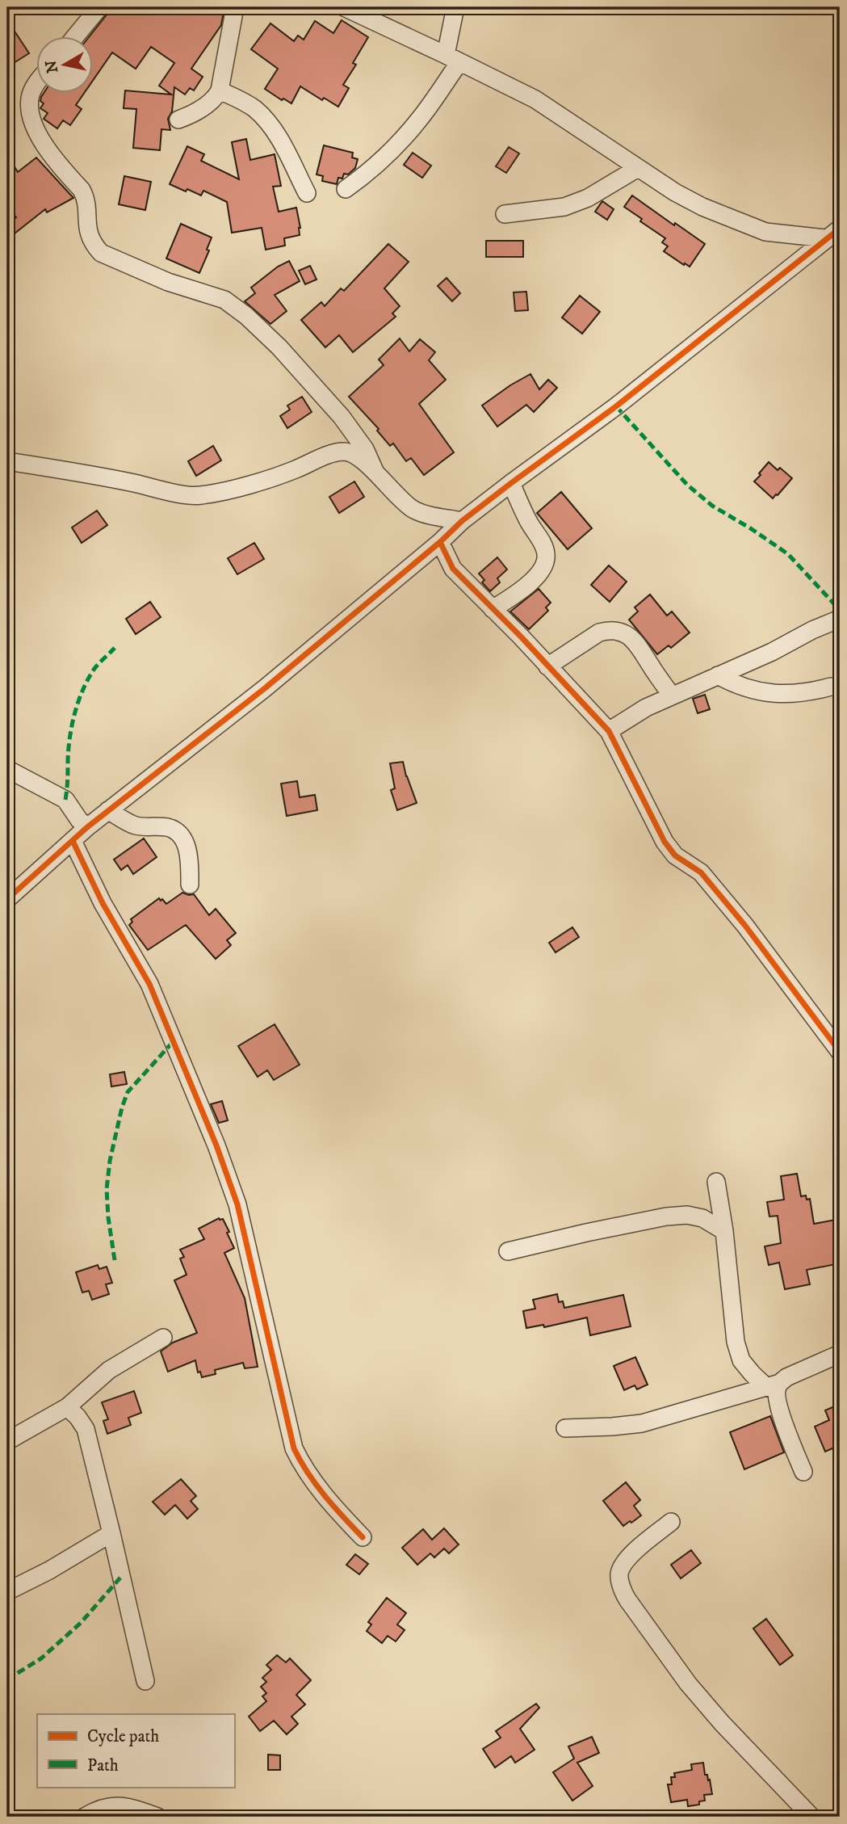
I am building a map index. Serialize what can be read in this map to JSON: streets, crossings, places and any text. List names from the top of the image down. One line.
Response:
{"legend":["Cycle path","Path"],"north":"left"}
